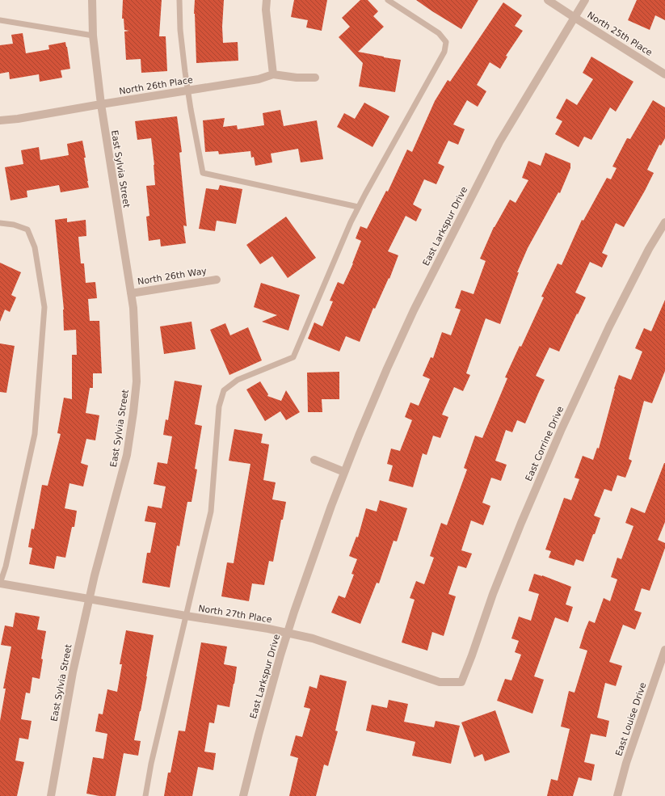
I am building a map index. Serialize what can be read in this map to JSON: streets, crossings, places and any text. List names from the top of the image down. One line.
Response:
{"streets":{"street":["North 25th Place","North 26th Place","East Sylvia Street","East Larkspur Drive","North 26th Way","East Corrine Drive","North 27th Place","East Louise Drive"]},"crossings":[["North 25th Place","East Larkspur Drive"],["North 26th Place","East Sylvia Street"],["East Sylvia Street","North 26th Way"],["East Sylvia Street","North 27th Place"],["East Larkspur Drive","North 27th Place"],["East Corrine Drive","North 27th Place"]]}
